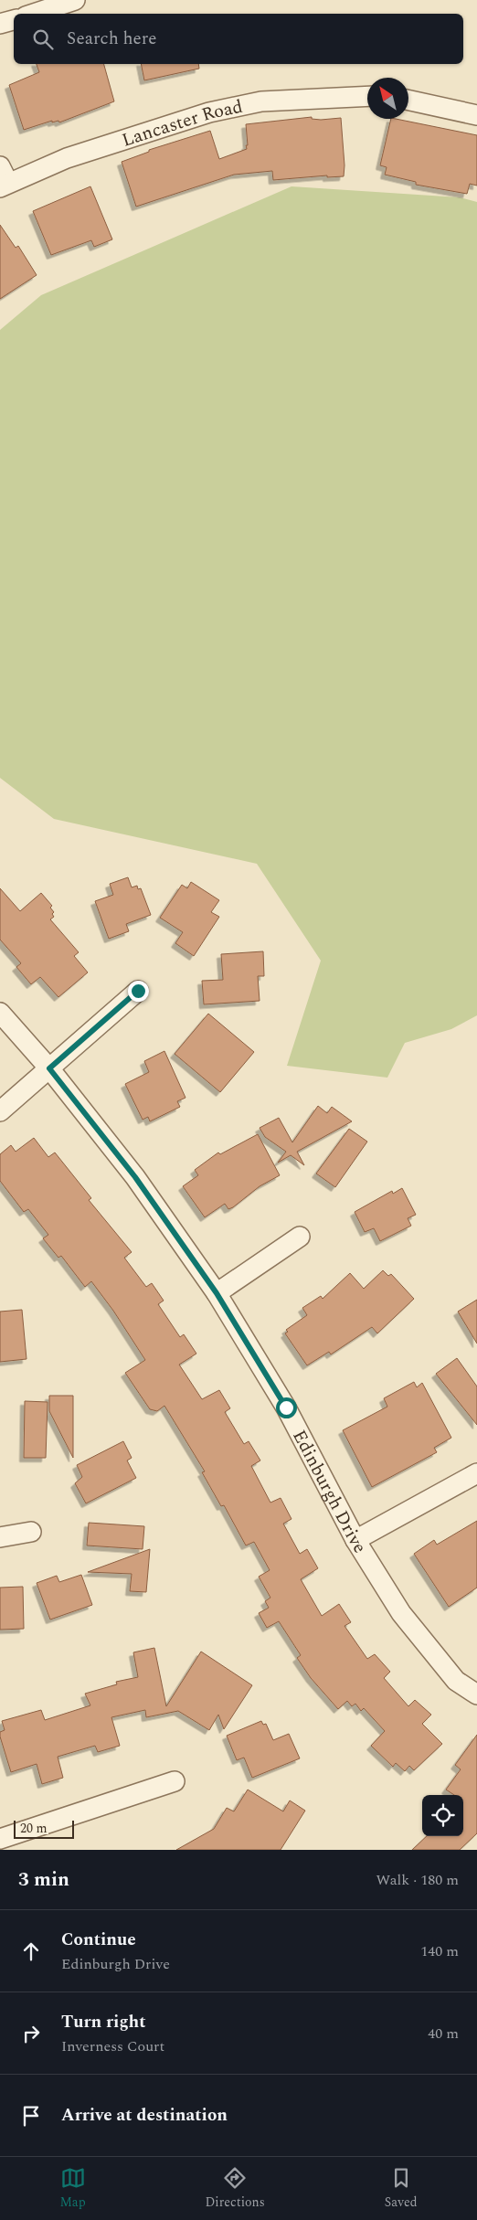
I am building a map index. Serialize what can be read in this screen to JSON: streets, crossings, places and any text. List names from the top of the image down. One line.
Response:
{"streets":{"street":["Lancaster Road","Edinburgh Drive"]},"scale_bar":"20 m","north":"top left","page":{"search":"Search here","scale":"20 m","heading":["3 min","Walk · 180 m"],"list":[["Continue","Edinburgh Drive","140 m"],["Turn right","Inverness Court","40 m"],"Arrive at destination"],"nav":["Map","Directions","Saved"]}}
